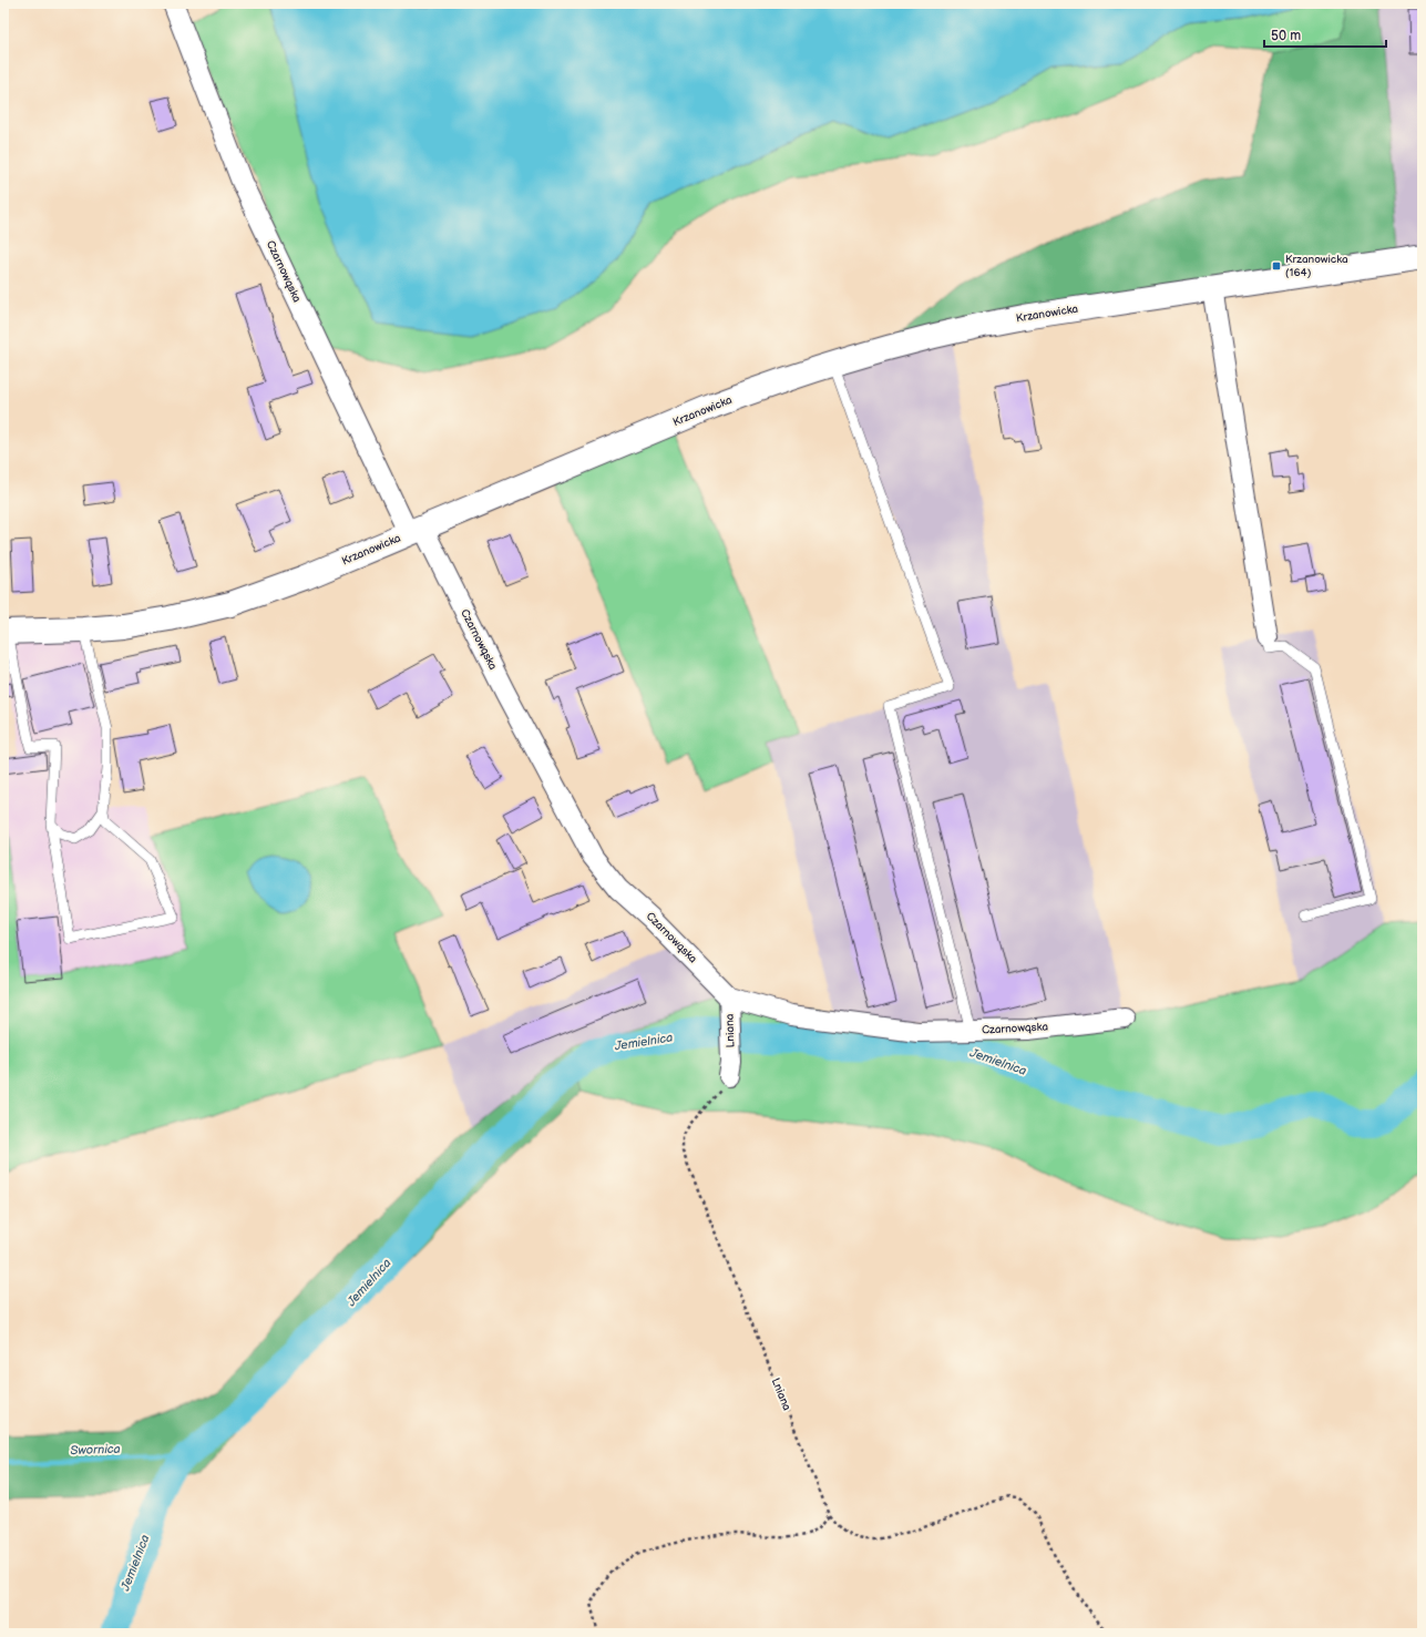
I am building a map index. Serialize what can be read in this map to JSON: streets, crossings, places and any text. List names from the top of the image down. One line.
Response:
{"streets":{"street":["Czarnowąska","Krzanowicka","Lniana"]},"crossings":[["Czarnowąska","Krzanowicka"],["Czarnowąska","Lniana"]],"water":["Jemielnica","Swornica"],"places":{"transit":["Krzanowicka (164)"]},"scale_bar":"50 m"}
